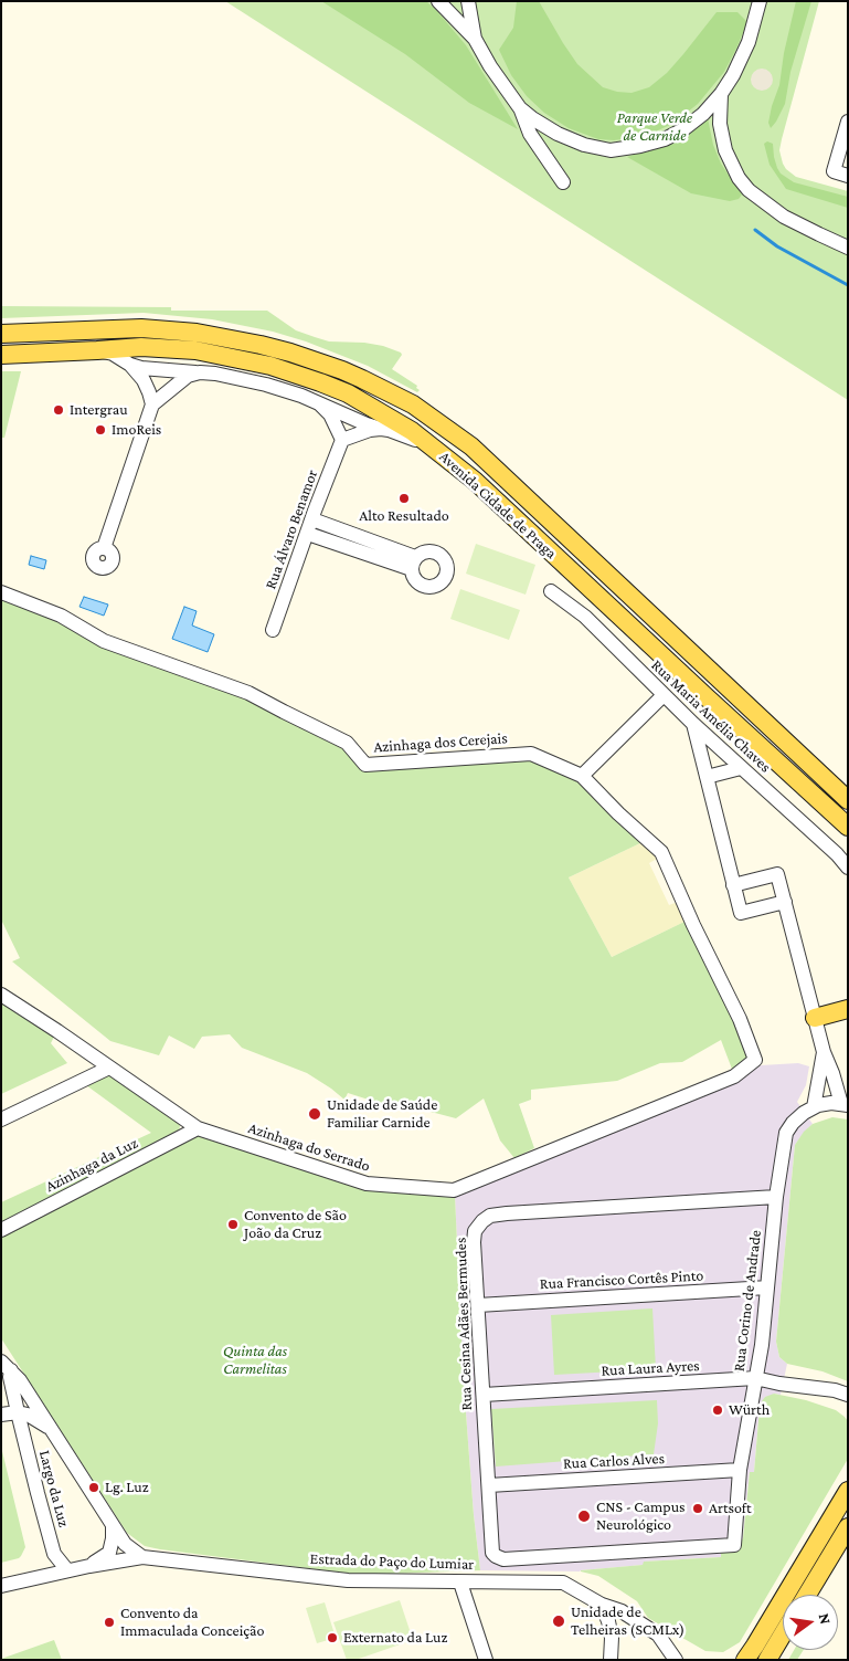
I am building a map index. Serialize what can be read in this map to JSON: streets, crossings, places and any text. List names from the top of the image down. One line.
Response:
{"streets":{"main road":["Avenida Cidade de Praga"],"street":["Rua Álvaro Benamor","Rua Maria Amélia Chaves","Azinhaga dos Cerejais","Azinhaga do Serrado","Azinhaga da Luz","Rua Francisco Cortês Pinto","Rua Corino de Andrade","Rua Cesina Adães Bermudes","Rua Laura Ayres","Rua Carlos Alves","Largo da Luz","Estrada do Paço do Lumiar"]},"crossings":[["Azinhaga dos Cerejais","Azinhaga do Serrado"],["Azinhaga do Serrado","Azinhaga da Luz"],["Rua Francisco Cortês Pinto","Rua Corino de Andrade"],["Rua Francisco Cortês Pinto","Rua Cesina Adães Bermudes"],["Rua Corino de Andrade","Rua Cesina Adães Bermudes"],["Rua Corino de Andrade","Rua Laura Ayres"],["Rua Corino de Andrade","Rua Carlos Alves"],["Rua Cesina Adães Bermudes","Rua Laura Ayres"],["Rua Cesina Adães Bermudes","Rua Carlos Alves"],["Largo da Luz","Estrada do Paço do Lumiar"]],"parks":["Parque Verde de Carnide","Quinta das Carmelitas"],"places":["Intergrau","ImoReis","Alto Resultado","Unidade de Saúde Familiar Carnide","Convento de São João da Cruz","Würth","Lg. Luz","Artsoft","CNS - Campus Neurológico","Unidade de Telheiras (SCMLx)","Convento da Immaculada Conceição","Externato da Luz"],"north":"right"}
